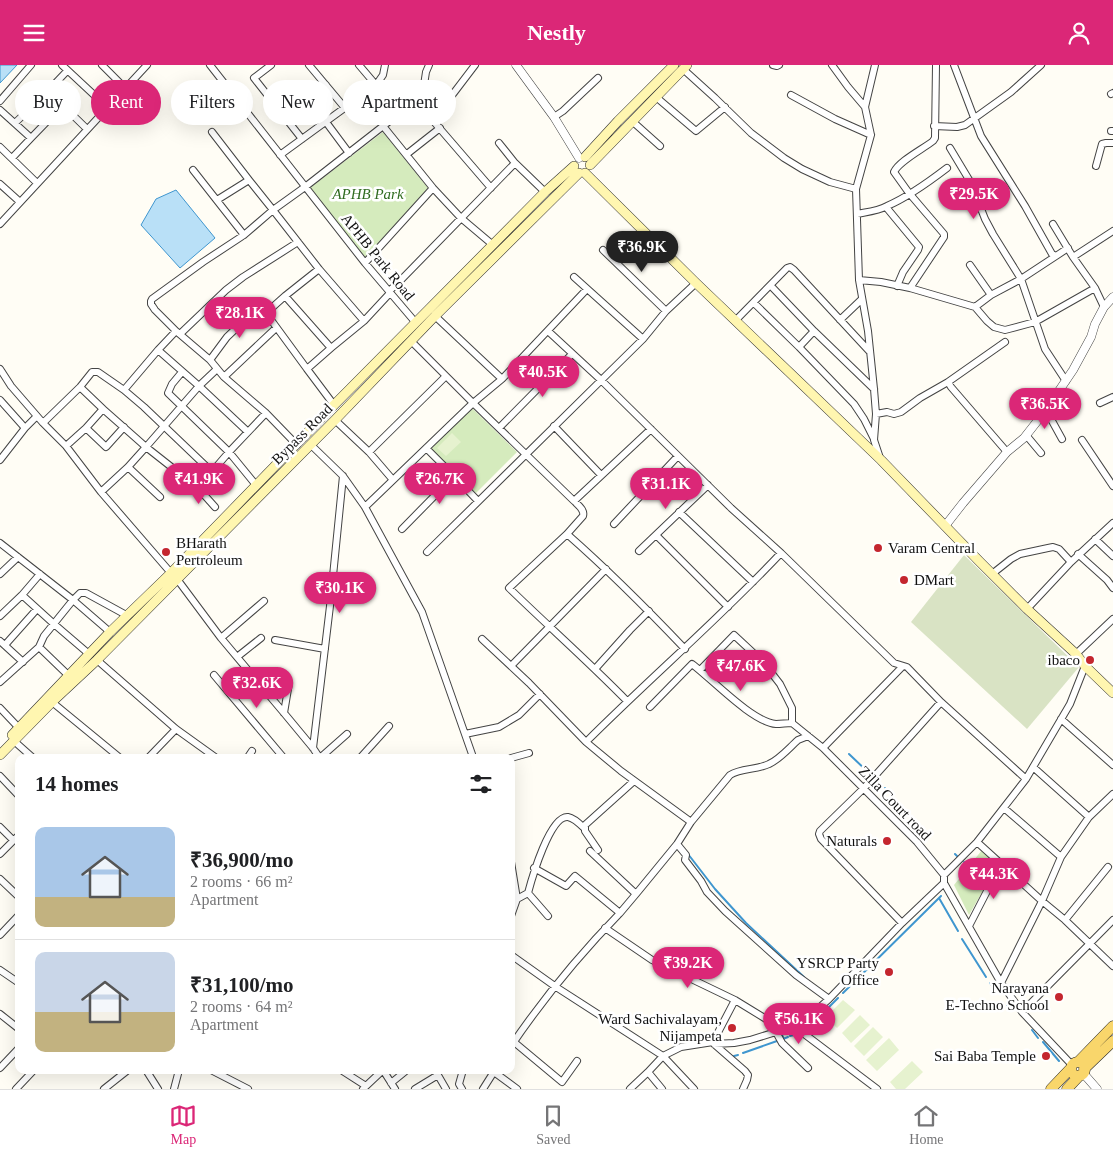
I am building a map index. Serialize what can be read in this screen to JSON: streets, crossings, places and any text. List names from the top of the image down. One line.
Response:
{"streets":{"main road":["Bypass Road"],"street":["APHB Park Road","Zilla Court road"]},"crossings":[["APHB Park Road","Bypass Road"]],"parks":["APHB Park"],"places":["Varam Central","BHarath Pertroleum","DMart","ibaco","Naturals","YSRCP Party Office","Narayana E-Techno School","Ward Sachivalayam, Nijampeta","Sai Baba Temple"],"page":{"header":"Nestly","chip":["Buy","Rent","Filters","New","Apartment"],"price":["₹29.5K","₹36.9K","₹28.1K","₹40.5K","₹36.5K","₹41.9K","₹26.7K","₹31.1K","₹30.1K","₹47.6K","₹32.6K","₹44.3K","₹39.2K","₹56.1K"],"heading":"14 homes","list":[{"name":"₹36,900/mo","note":"2 rooms · 66 m² · Apartment"},{"name":"₹31,100/mo","note":"2 rooms · 64 m² · Apartment"}],"tabs":["Map","Saved","Home"]}}
